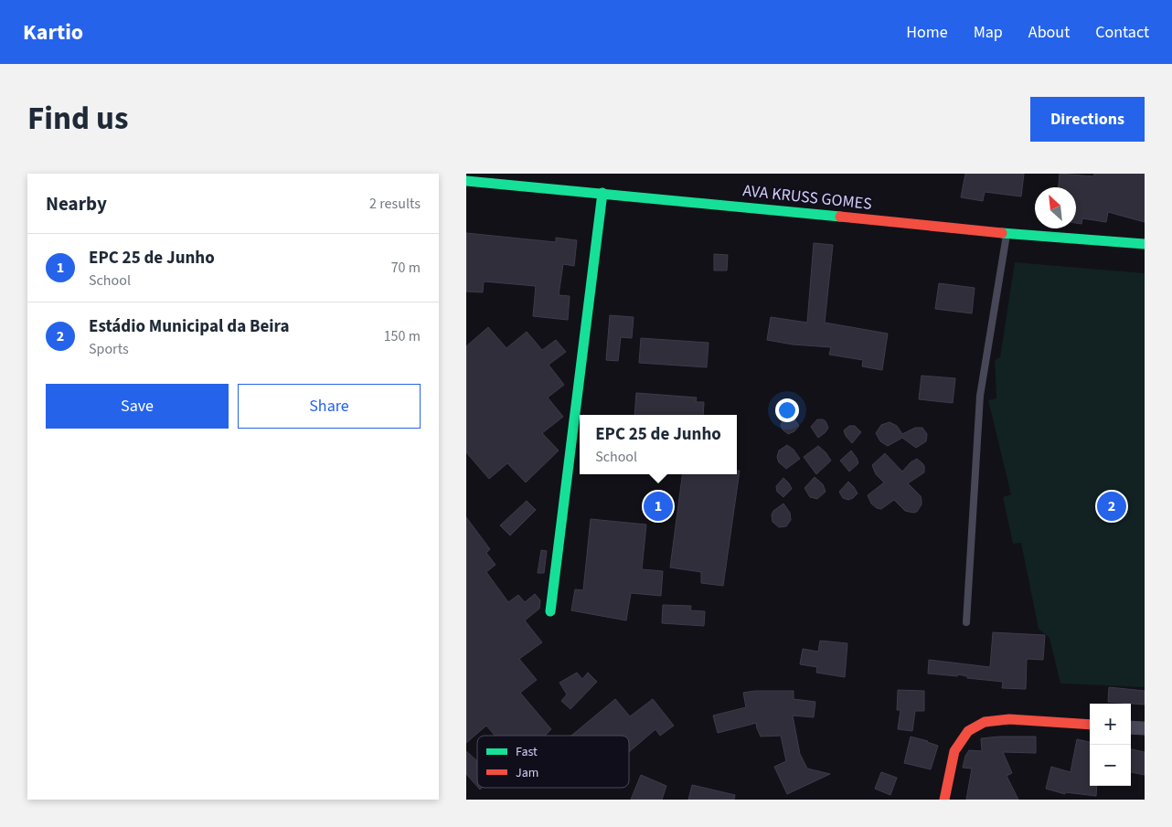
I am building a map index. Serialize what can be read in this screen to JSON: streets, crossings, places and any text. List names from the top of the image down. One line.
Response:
{"streets":{"street":["AVA KRUSS GOMES"]},"legend":["Fast","Jam"],"north":"top left","page":{"header":"Kartio","nav":["Home","Map","About","Contact"],"title":"Find us","buttons":["Directions",["Save","Share"]],"heading":["Nearby","2 results"],"list":[{"mark":"1","name":"EPC 25 de Junho","note":"School","value":"70 m"},{"mark":"2","name":"Estádio Municipal da Beira","note":"Sports","value":"150 m"}],"popup":["EPC 25 de Junho","School"],"pins":["1","2"],"map_buttons":["+","−"]}}
